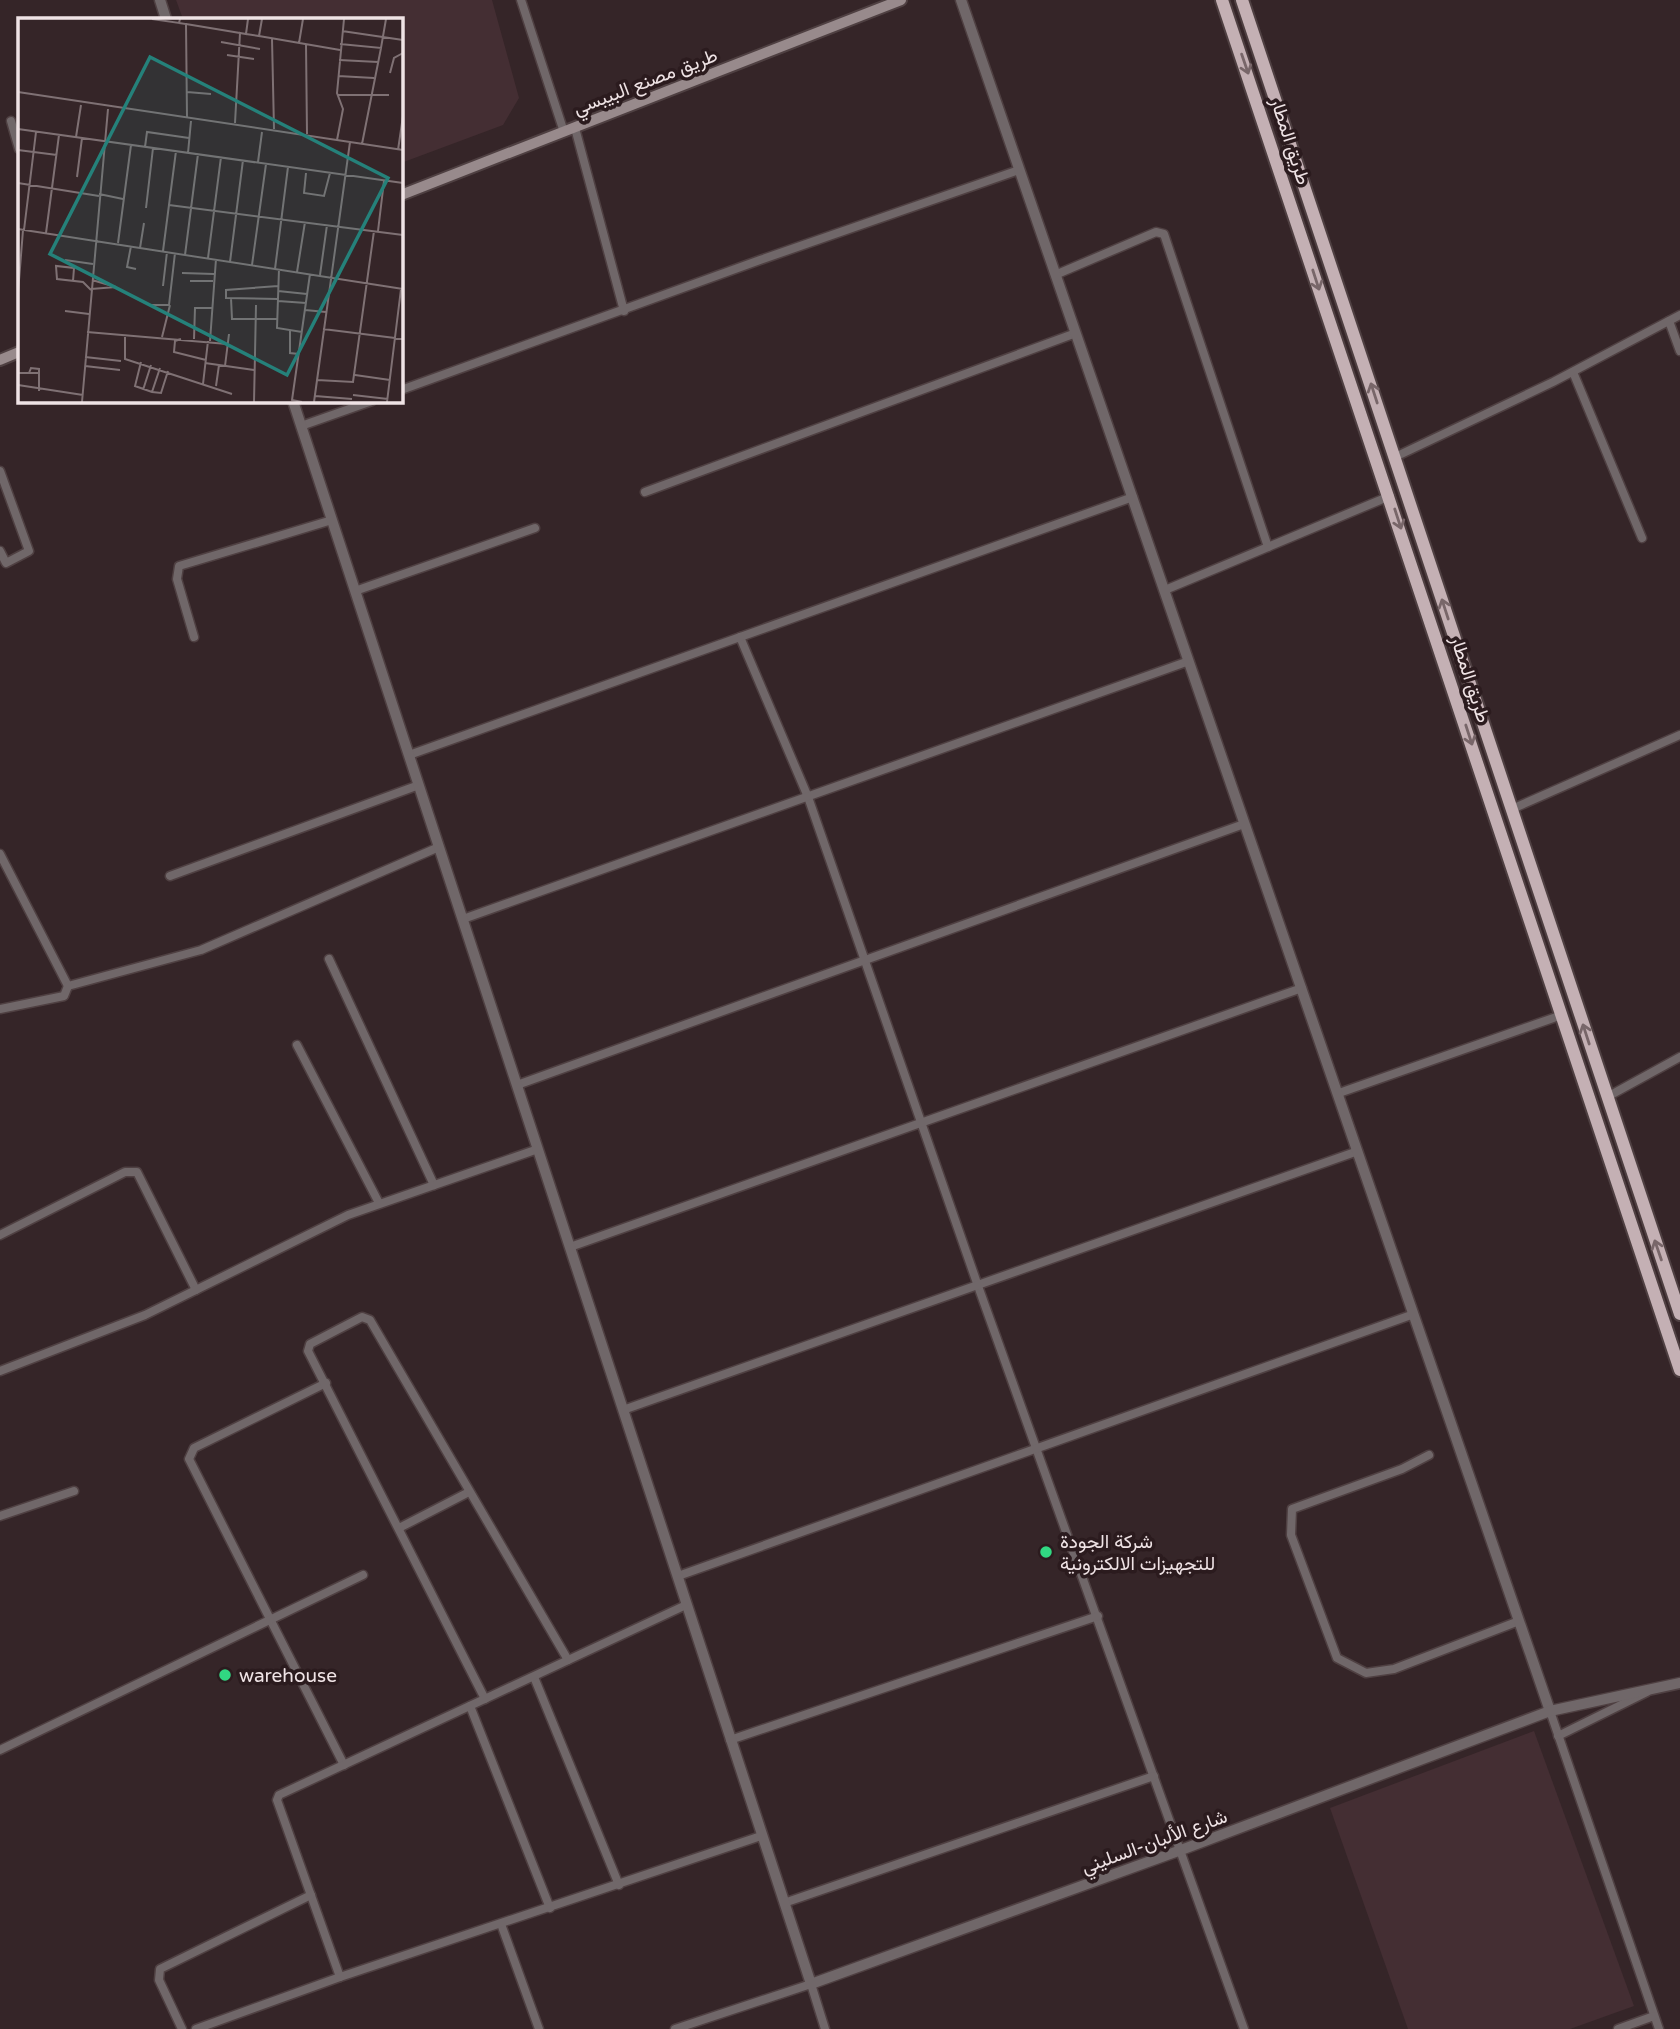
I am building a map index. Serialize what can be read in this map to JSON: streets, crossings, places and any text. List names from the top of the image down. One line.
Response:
{"streets":{"highway":["طريق المطار"],"main road":["طريق مصنع البيبسي"],"street":["شارع الألبان-السليني"]},"places":["شركة الجودة للتجهيزات الالكترونية","warehouse"]}
